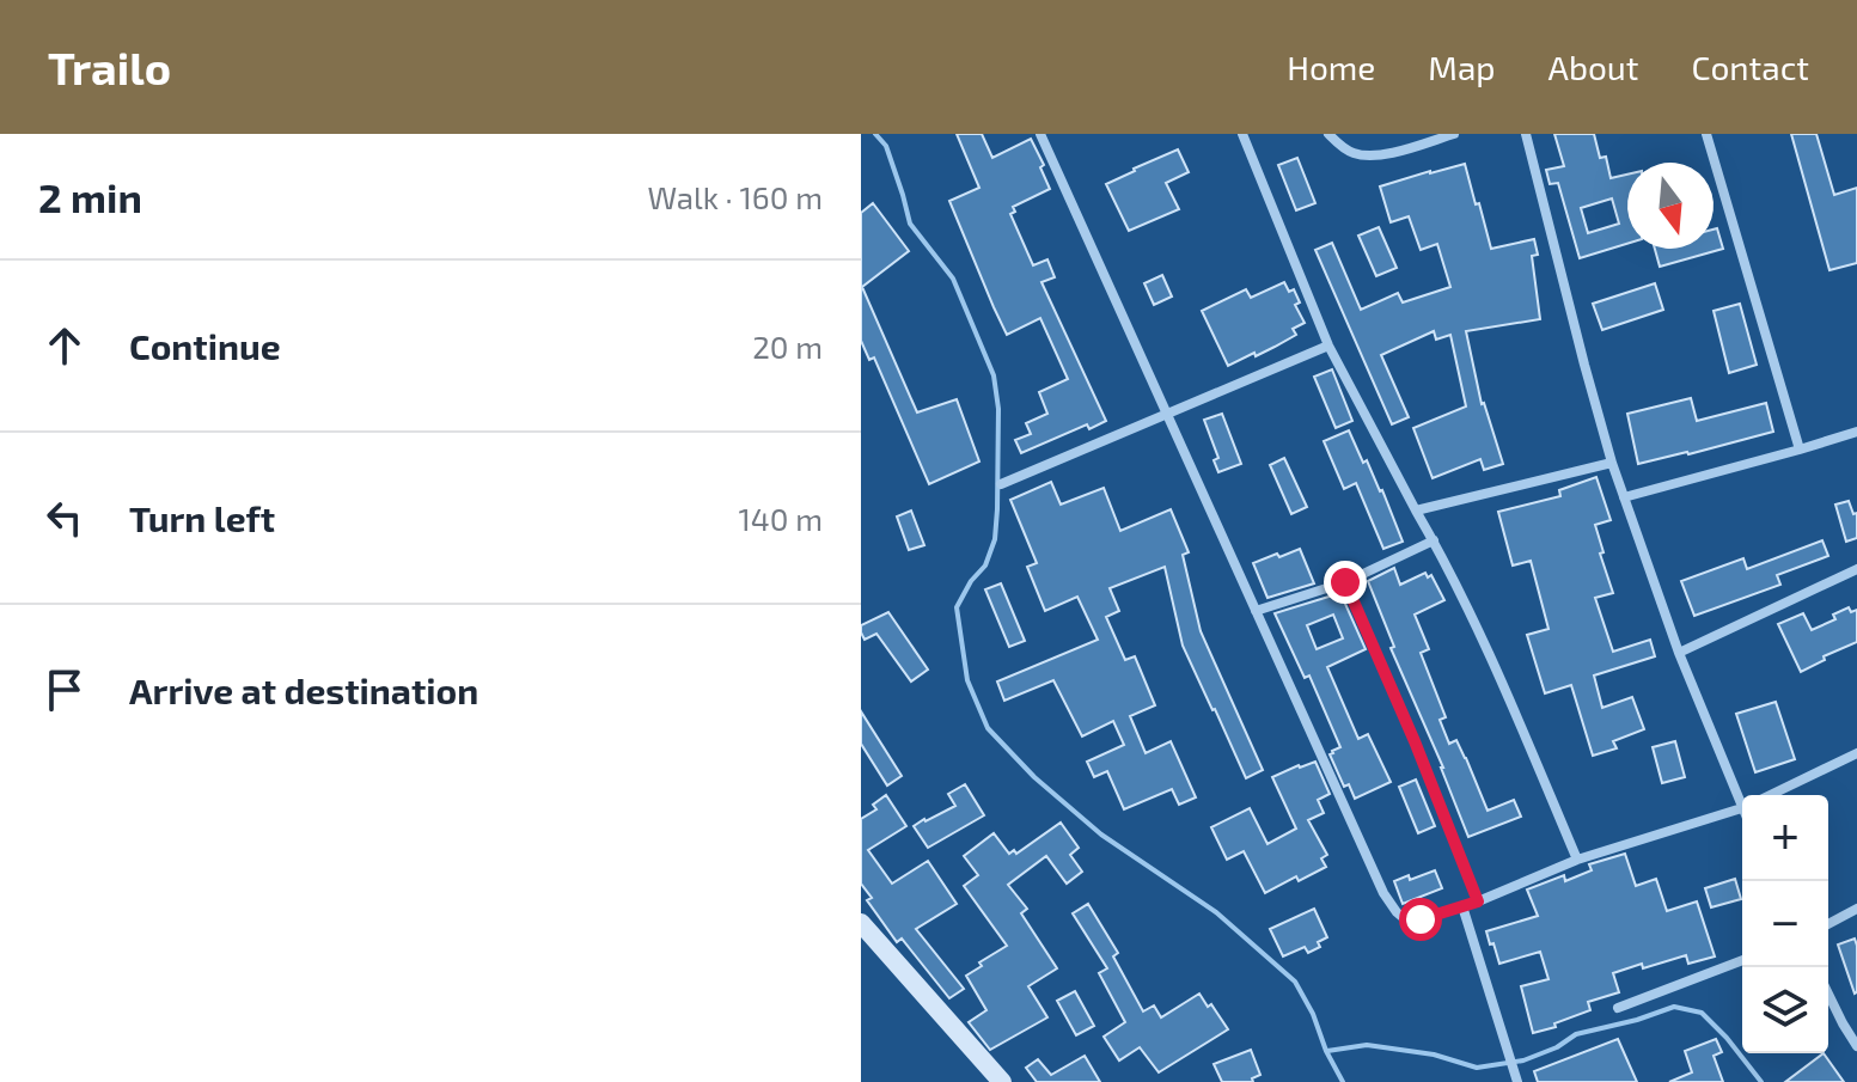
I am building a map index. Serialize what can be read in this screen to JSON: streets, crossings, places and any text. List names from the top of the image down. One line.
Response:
{"north":"bottom","page":{"header":"Trailo","nav":["Home","Map","About","Contact"],"heading":["2 min","Walk · 160 m"],"list":[["Continue","20 m"],["Turn left","140 m"],"Arrive at destination"],"map_buttons":["+","−"]}}
